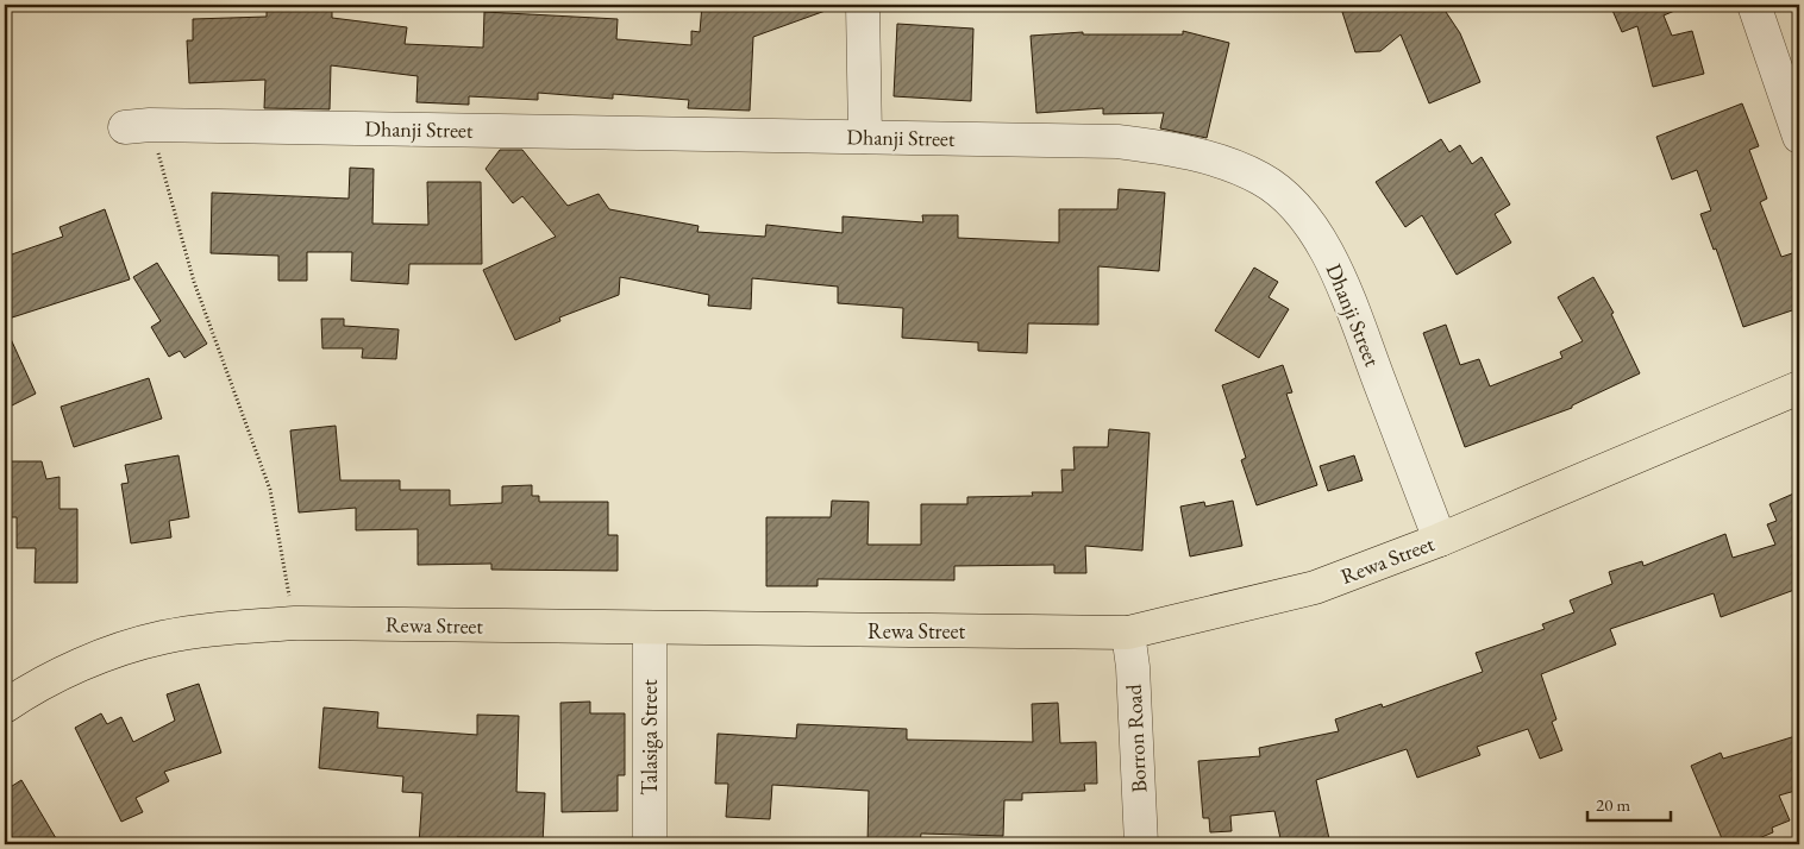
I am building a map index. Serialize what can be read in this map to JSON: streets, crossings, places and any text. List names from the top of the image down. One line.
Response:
{"streets":{"main road":["Rewa Street"],"street":["Dhanji Street","Talasiga Street","Borron Road"]},"crossings":[["Dhanji Street","Rewa Street"],["Rewa Street","Talasiga Street"],["Rewa Street","Borron Road"]],"scale_bar":"20 m"}
